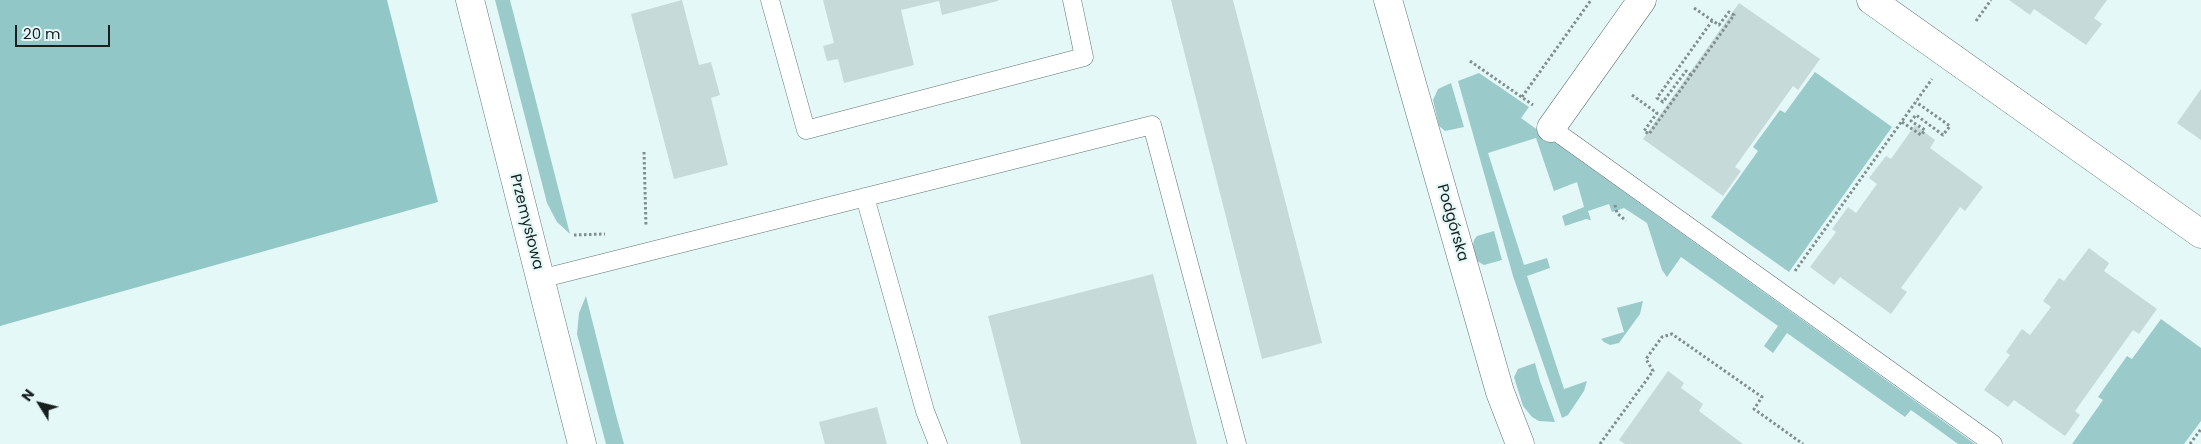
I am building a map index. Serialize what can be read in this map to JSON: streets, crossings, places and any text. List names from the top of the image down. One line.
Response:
{"streets":{"street":["Przemysłowa","Podgórska"]},"scale_bar":"20 m","north":"top left"}
